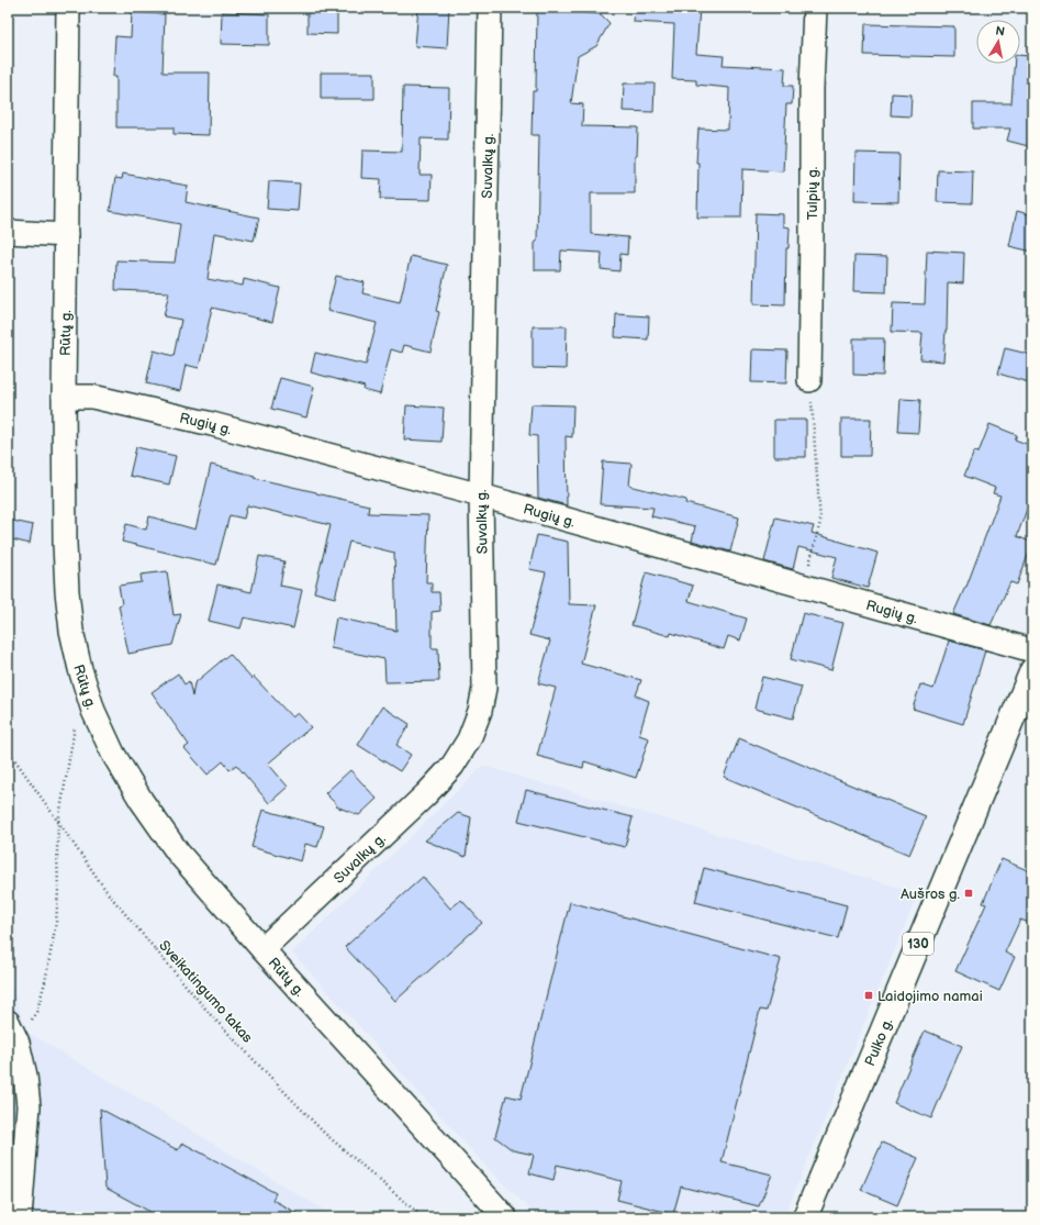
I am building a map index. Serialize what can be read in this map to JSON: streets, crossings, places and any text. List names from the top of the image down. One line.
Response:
{"streets":{"main road":["130","Pulko g."],"street":["Suvalkų g.","Tulpių g.","Rūtų g.","Rugių g."],"path":["Sveikatingumo takas"]},"crossings":[["Suvalkų g.","Rūtų g."],["Suvalkų g.","Rugių g."],["Rūtų g.","Rugių g."]],"places":{"transit":["Aušros g.","Laidojimo namai"]},"north":"top"}
